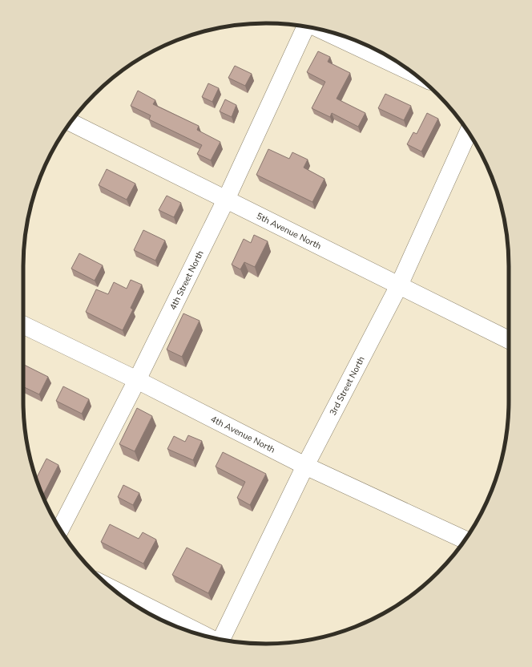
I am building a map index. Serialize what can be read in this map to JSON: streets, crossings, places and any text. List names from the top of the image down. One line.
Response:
{"streets":{"street":["5th Avenue North","4th Street North","3rd Street North","4th Avenue North"]},"crossings":[["5th Avenue North","4th Street North"],["5th Avenue North","3rd Street North"],["4th Street North","4th Avenue North"],["3rd Street North","4th Avenue North"]]}
